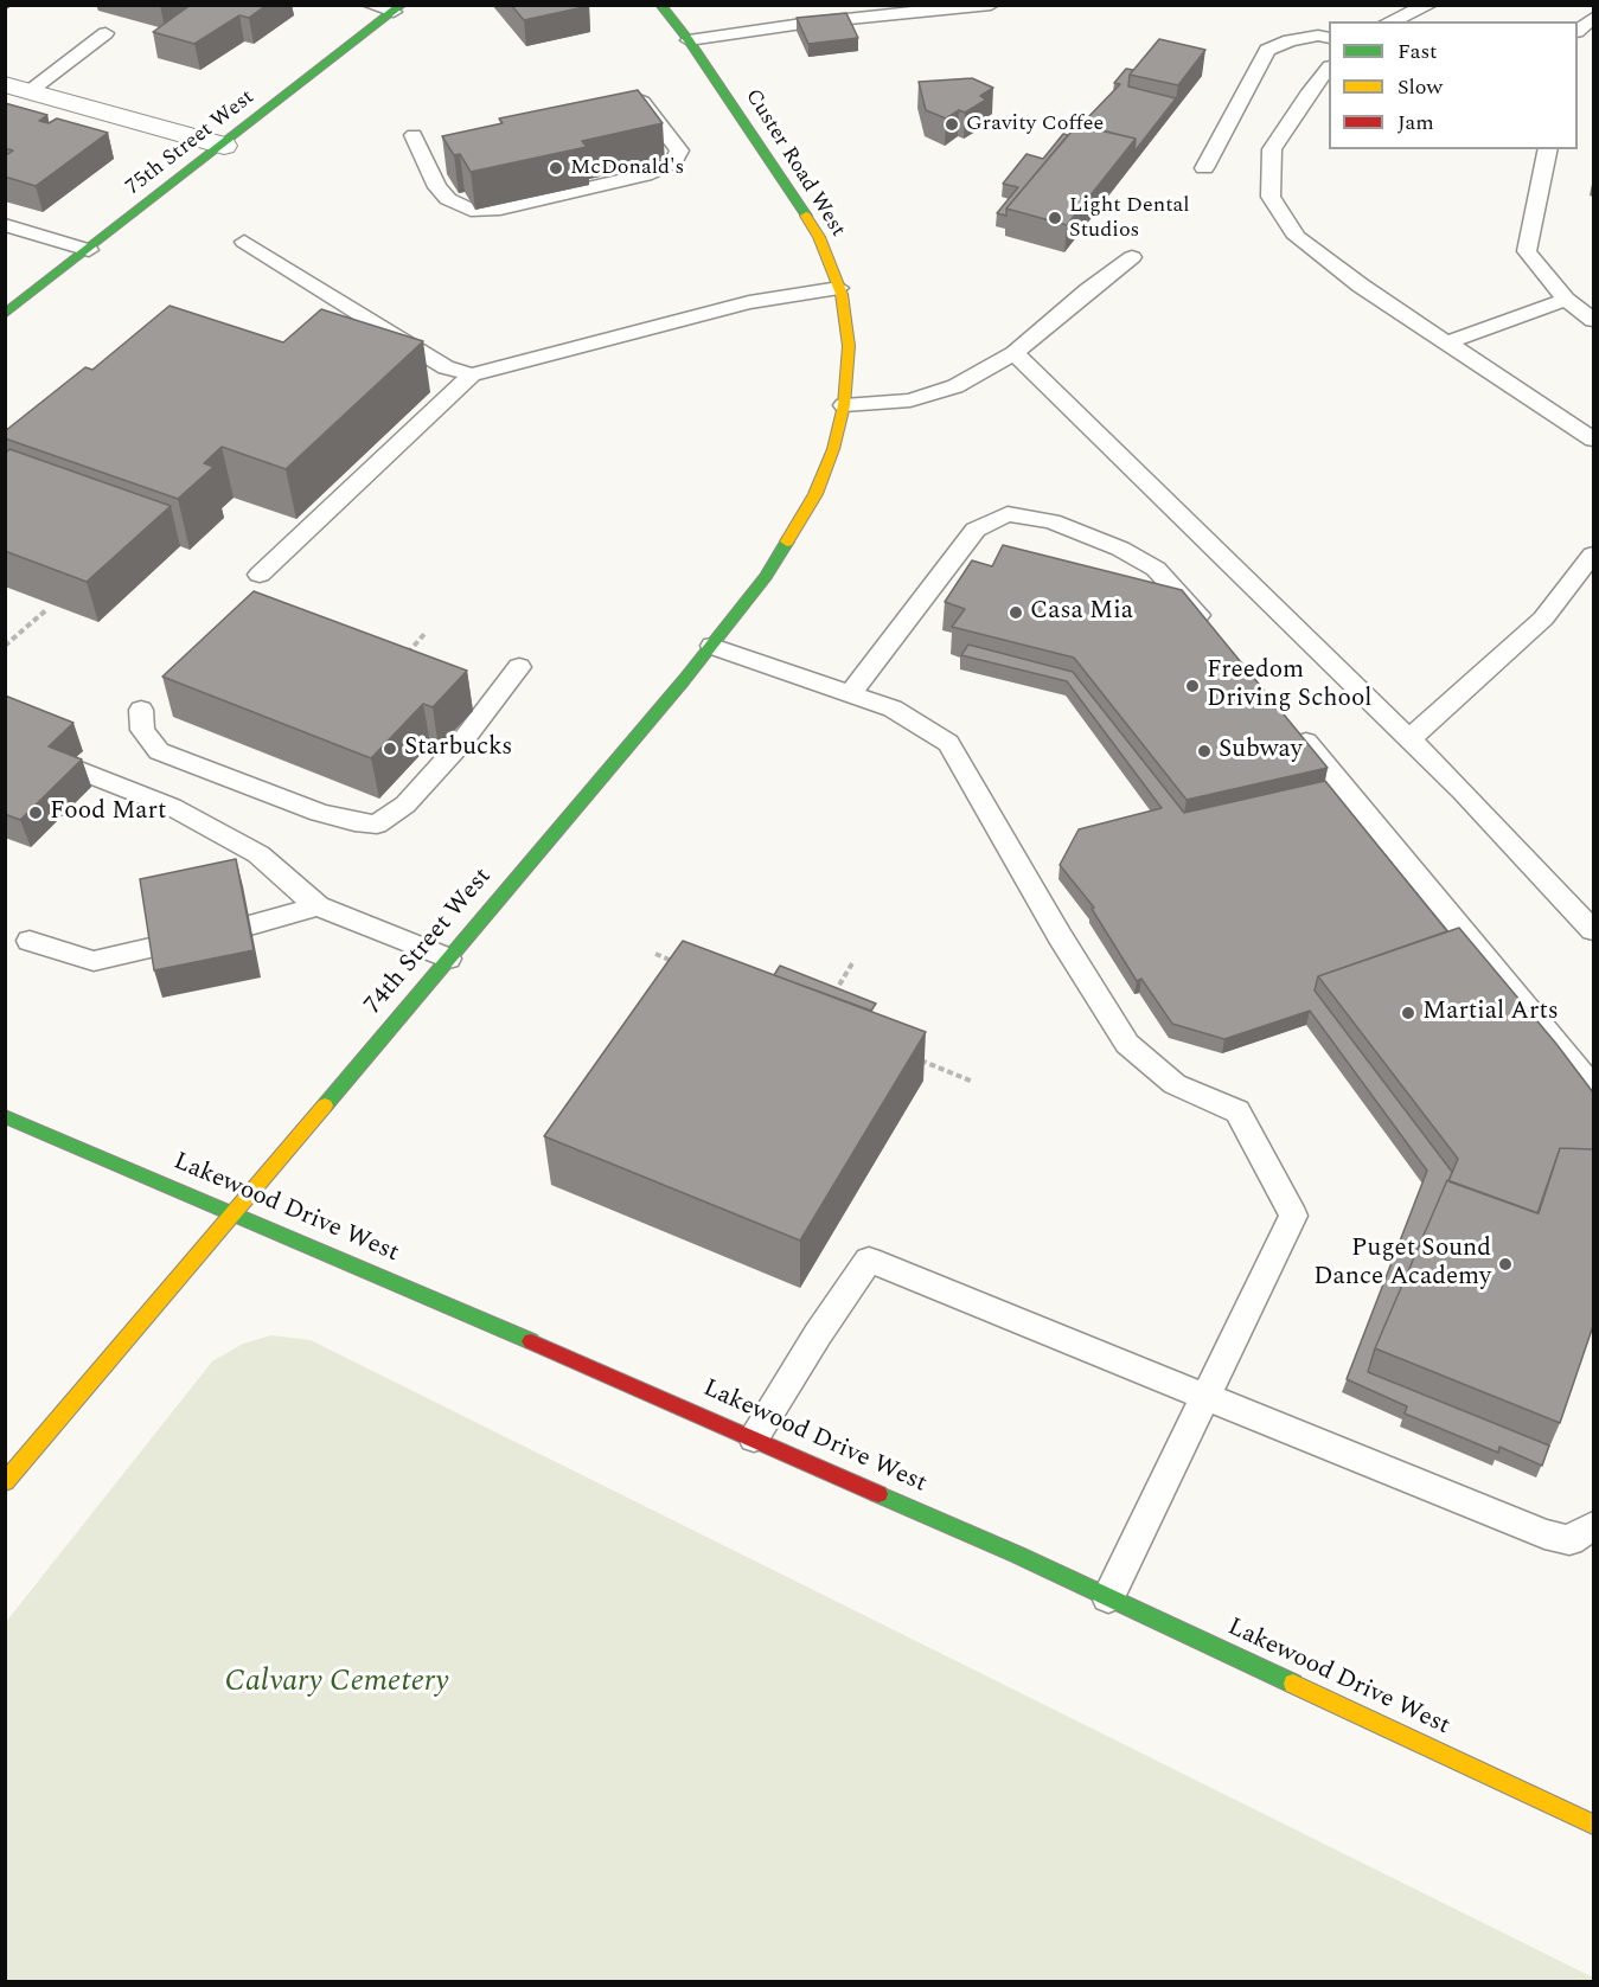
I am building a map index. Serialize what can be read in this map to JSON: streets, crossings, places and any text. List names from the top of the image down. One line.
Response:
{"streets":{"main road":["75th Street West","Custer Road West","74th Street West","Lakewood Drive West"]},"crossings":[["Custer Road West","74th Street West"],["74th Street West","Lakewood Drive West"]],"parks":["Calvary Cemetery"],"places":["Gravity Coffee","McDonald's","Light Dental Studios","Casa Mia","Freedom Driving School","Starbucks","Subway","Food Mart","Martial Arts","Puget Sound Dance Academy"],"legend":["Fast","Slow","Jam"]}
